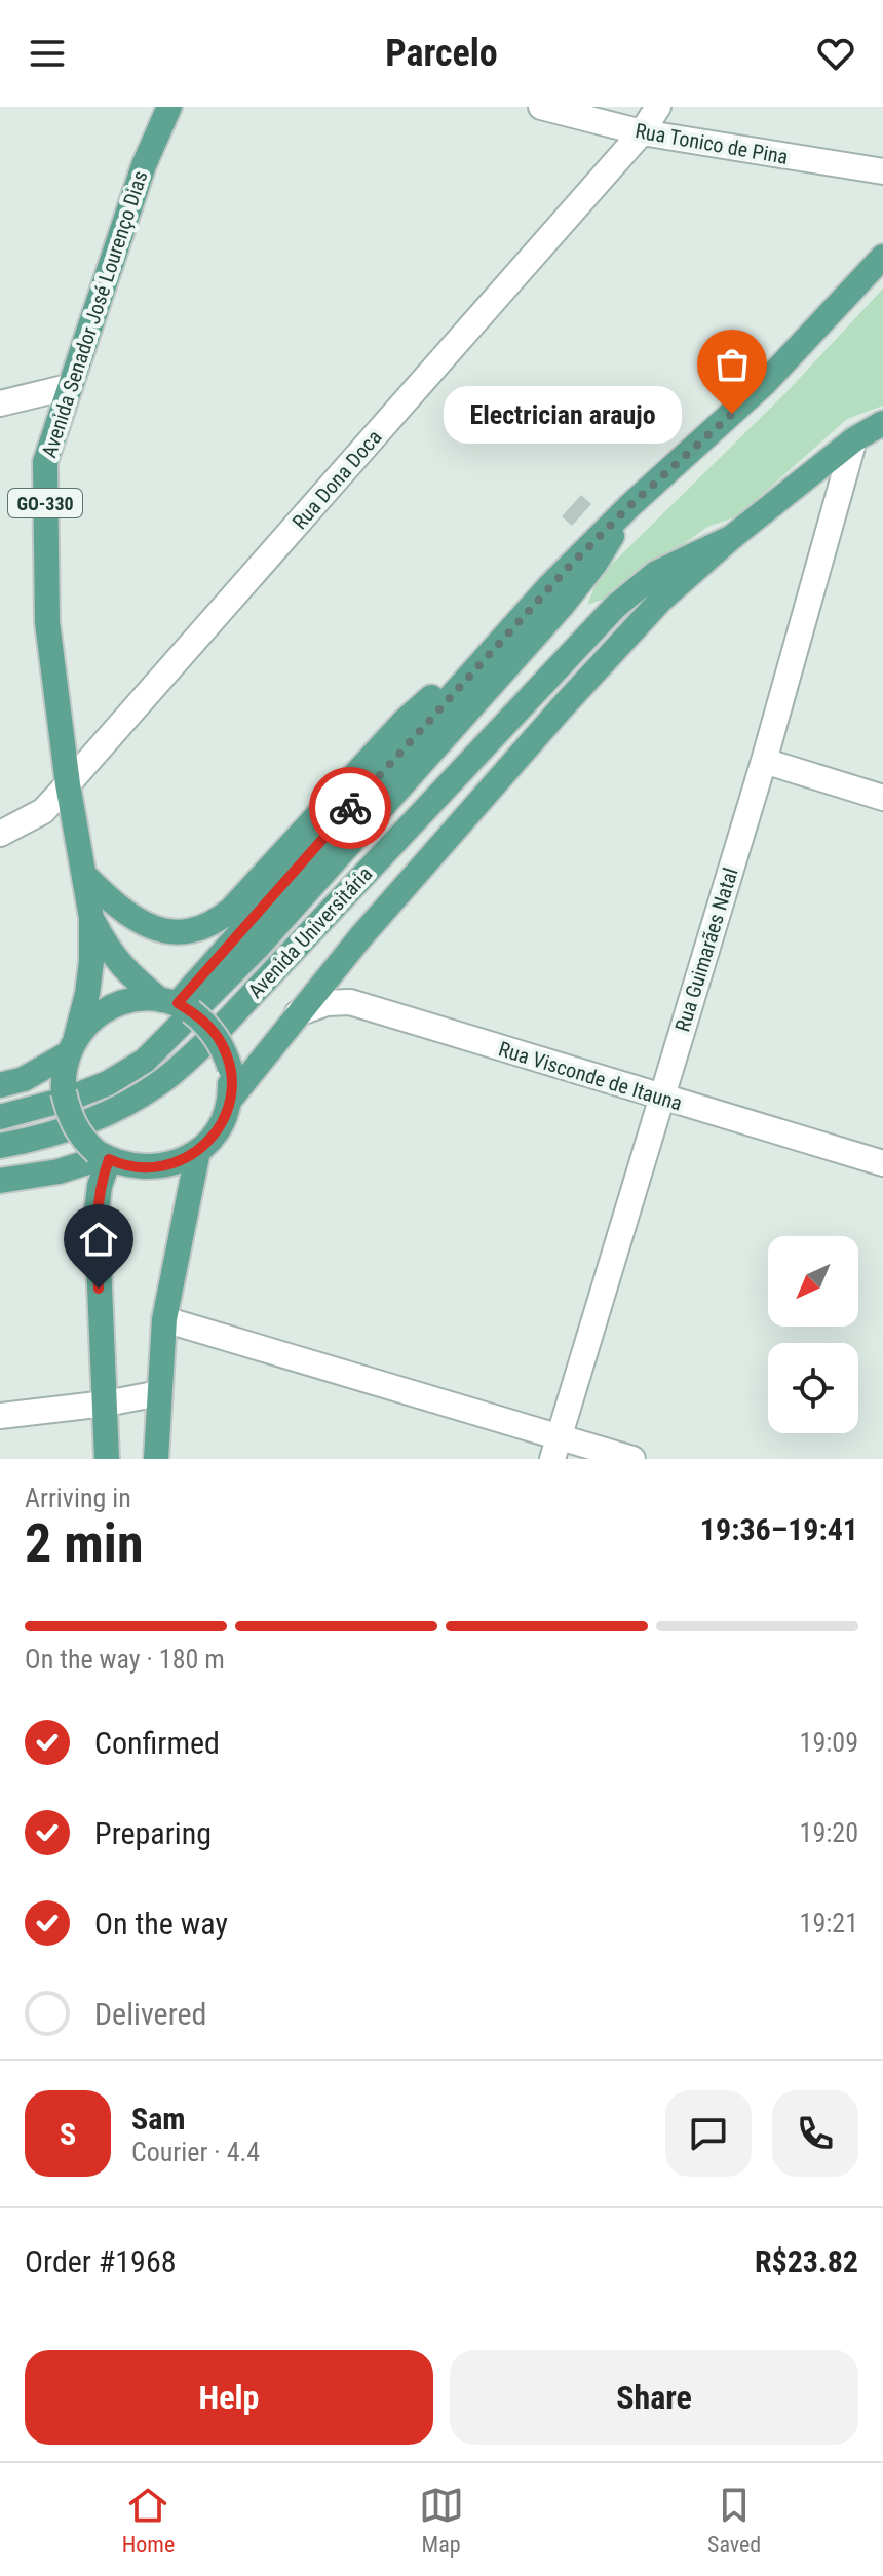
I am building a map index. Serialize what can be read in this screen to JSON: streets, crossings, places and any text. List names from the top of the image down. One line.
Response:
{"streets":{"main road":["Avenida Senador José Lourenço Dias","GO-330","Avenida Universitária"],"street":["Rua Tonico de Pina","Rua Dona Doca","Rua Guimarães Natal","Rua Visconde de Itauna"]},"crossings":[["Rua Tonico de Pina","Rua Dona Doca"],["Avenida Senador José Lourenço Dias","Rua Dona Doca"],["Avenida Senador José Lourenço Dias","Avenida Universitária"],["Avenida Universitária","Rua Guimarães Natal"],["Avenida Universitária","Rua Visconde de Itauna"],["Rua Guimarães Natal","Rua Visconde de Itauna"]],"places":["Electrician araujo"],"north":"bottom left","page":{"header":"Parcelo","bubble":"Electrician araujo","heading":["2 min","Arriving in","19:36–19:41"],"panel":["Sam","Courier · 4.4","Order #1968","R$23.82"],"bar":"On the way · 180 m","list":[["Confirmed","19:09"],["Preparing","19:20"],["On the way","19:21"],"Delivered"],"round":"S","buttons":["Help","Share"],"tabs":["Home","Map","Saved"]}}
